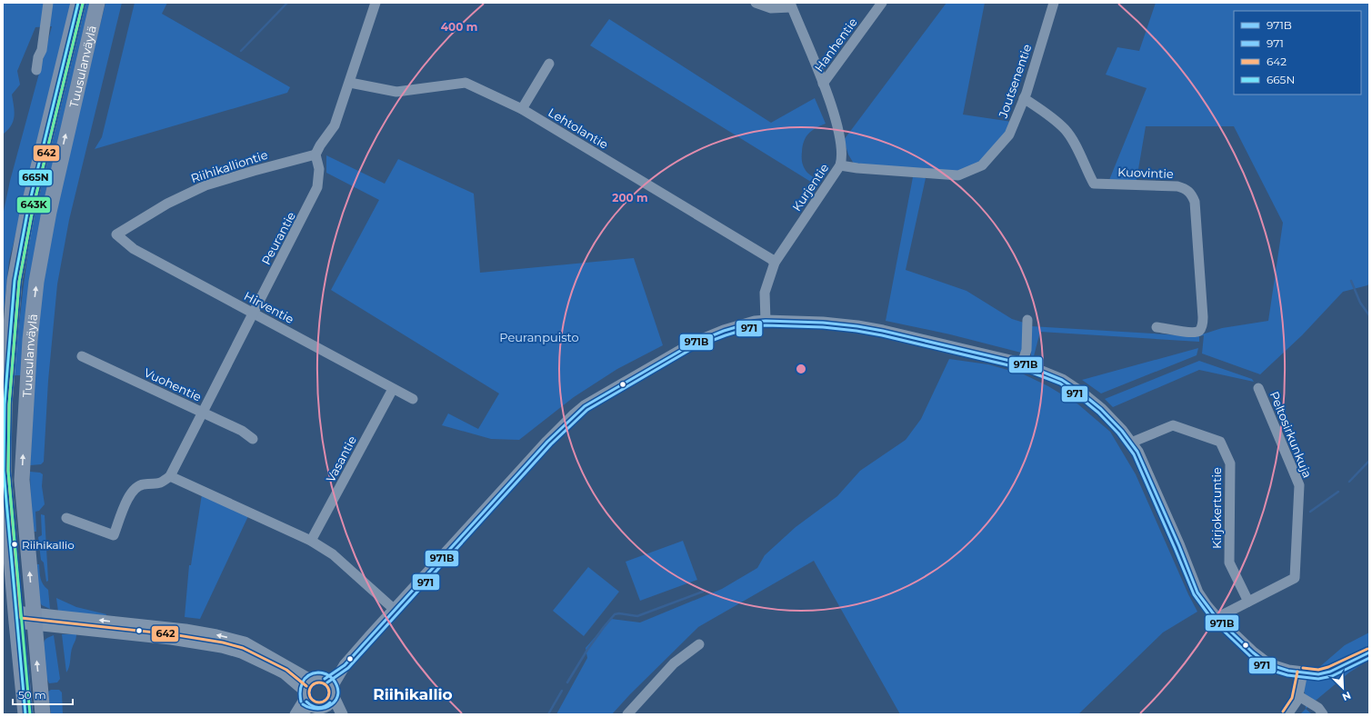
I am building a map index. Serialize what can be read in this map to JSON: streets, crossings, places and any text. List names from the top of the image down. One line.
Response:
{"streets":{"main road":["Tuusulanväylä"],"street":["Hanhentie","Joutsenentie","Lehtolantie","Riihikalliontie","Kuovintie","Kurjentie","Peurantie","Hirventie","Vuohentie","Peltosirkunkuja","Vasantie","Kirjokertuntie"]},"crossings":[["Hanhentie","Kurjentie"],["Joutsenentie","Kuovintie"],["Joutsenentie","Kurjentie"],["Lehtolantie","Kurjentie"],["Riihikalliontie","Peurantie"],["Riihikalliontie","Hirventie"],["Peurantie","Hirventie"],["Peurantie","Vuohentie"],["Hirventie","Vasantie"],["Peltosirkunkuja","Kirjokertuntie"]],"districts":["Riihikallio"],"parks":["Peuranpuisto"],"places":["Riihikallio"],"lines":["transit line 665N","transit line 642","transit line 643K","transit line 971B","transit line 971"],"legend":["971B","971","642","665N"],"scale_bar":"50 m","north":"bottom right","rings":["400 m","200 m"]}
